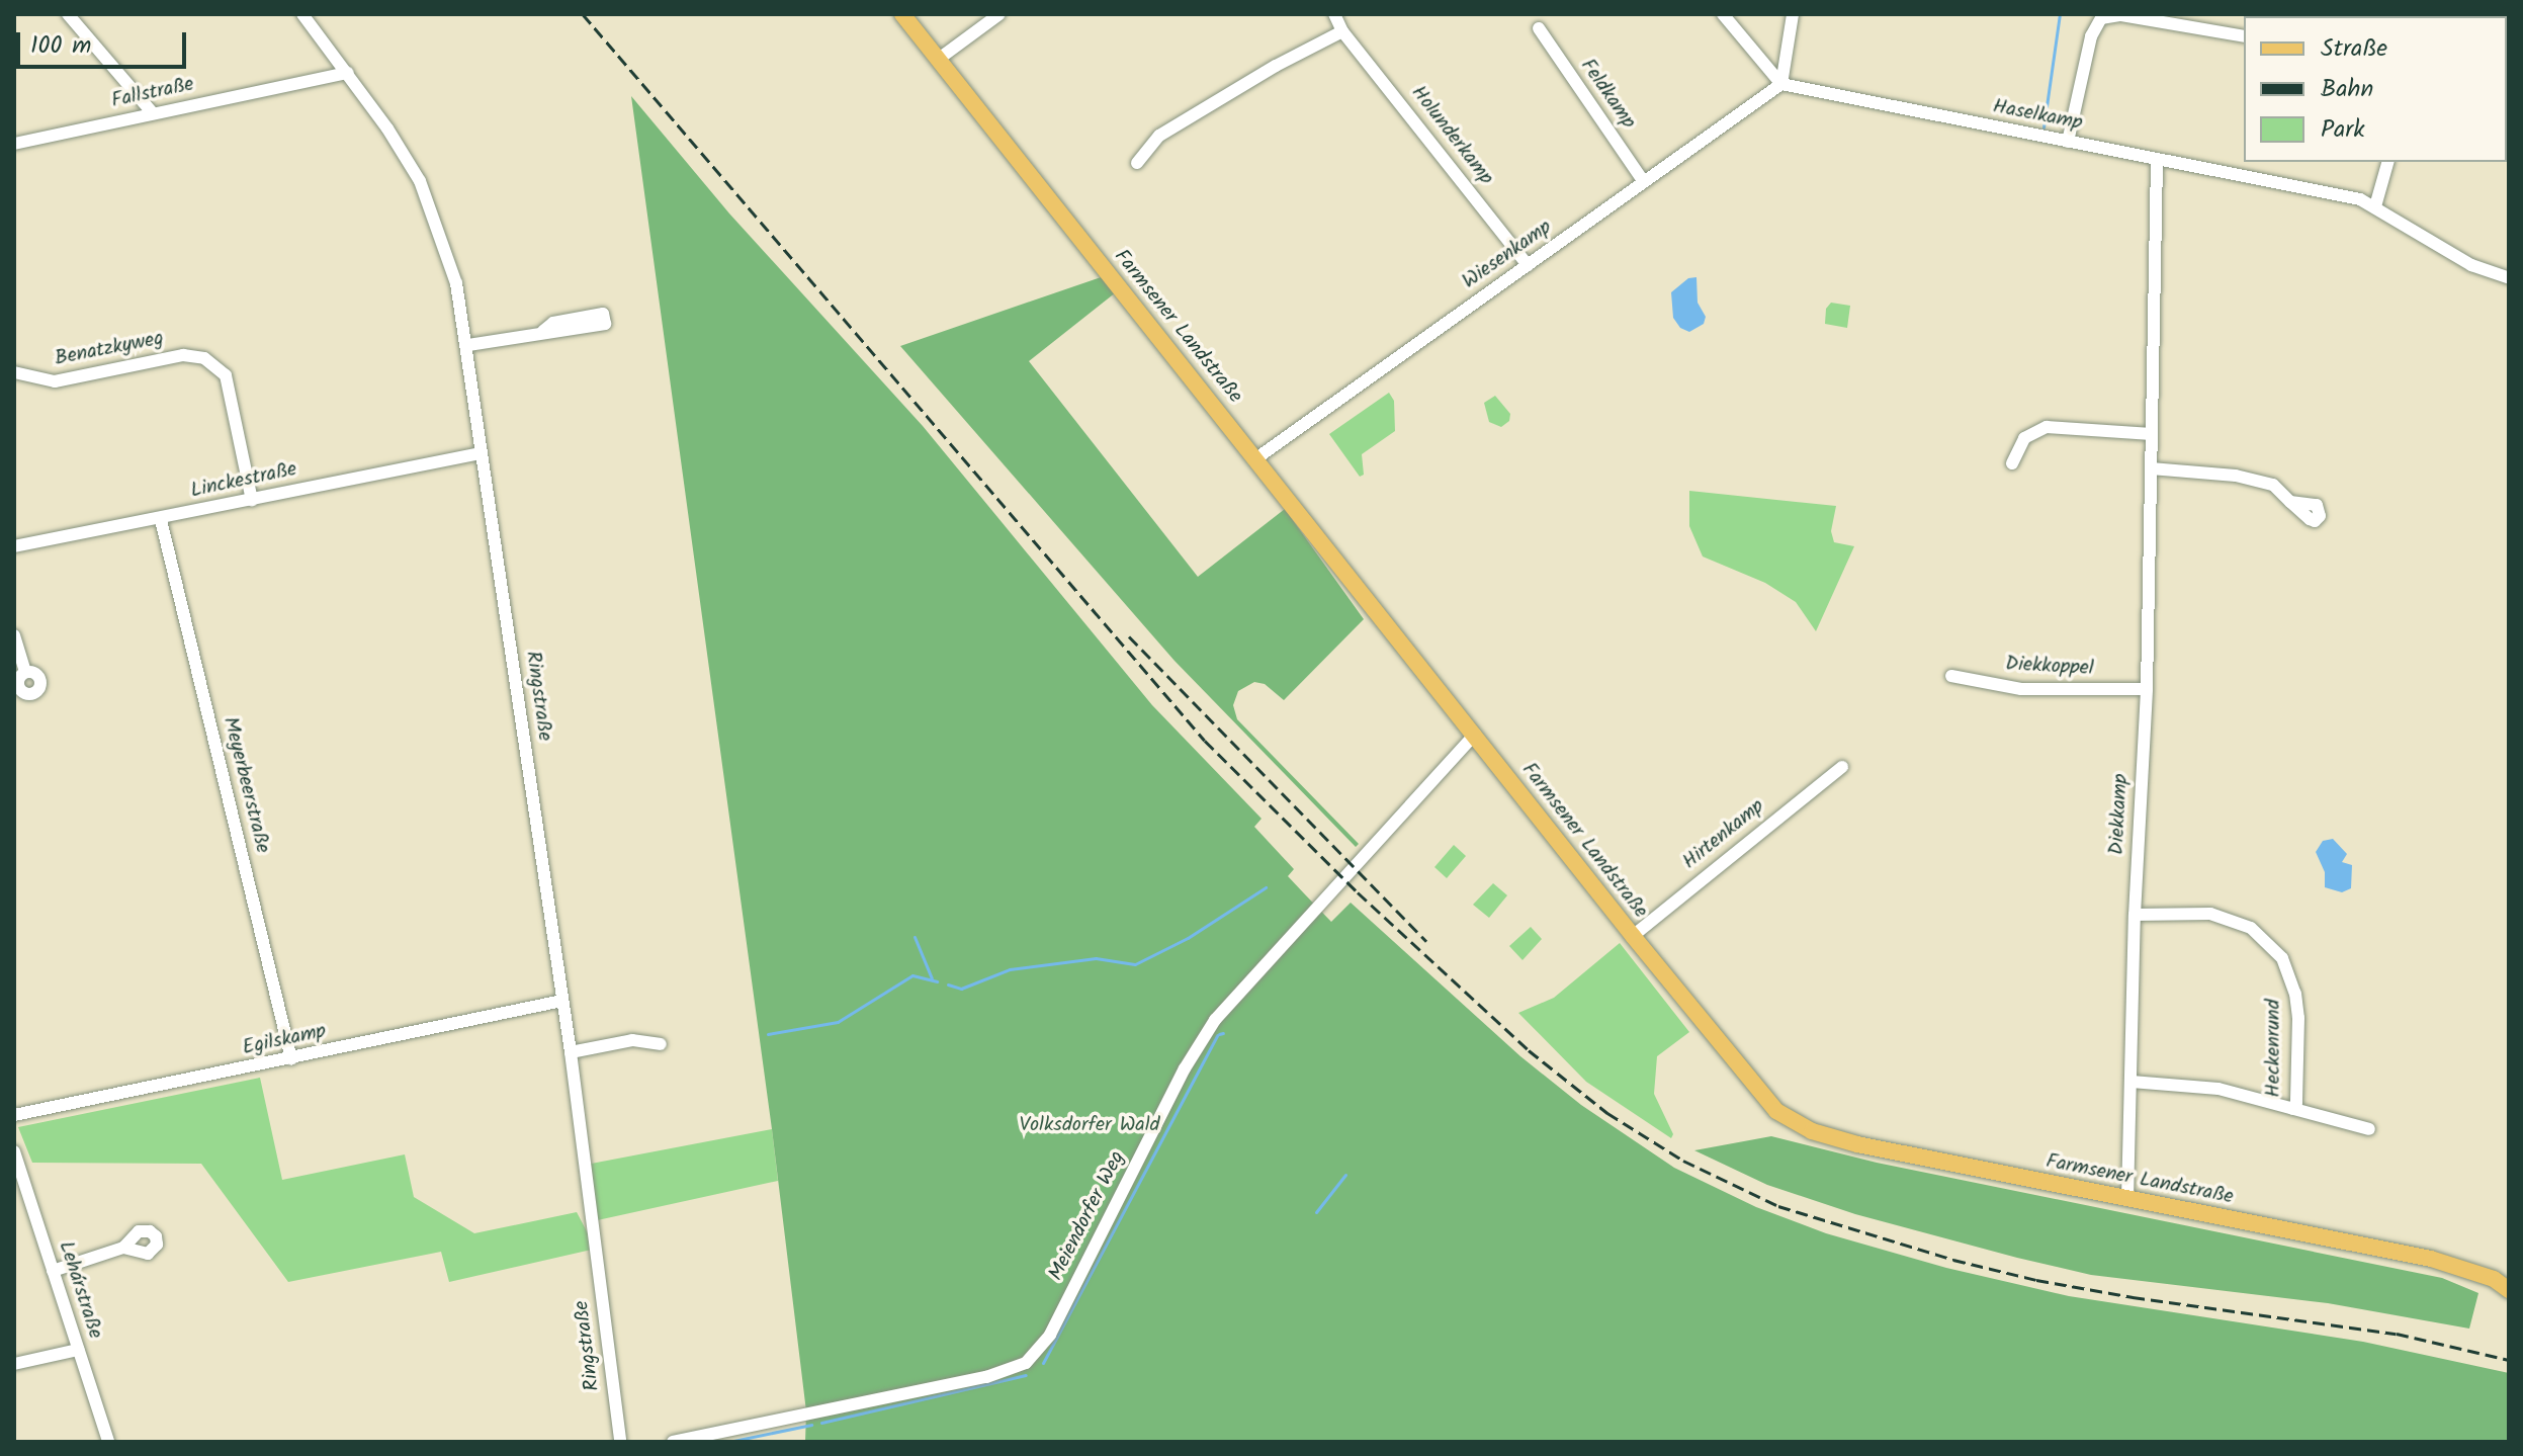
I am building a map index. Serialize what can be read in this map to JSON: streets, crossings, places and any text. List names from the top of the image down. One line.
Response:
{"streets":{"main road":["Farmsener Landstraße"],"street":["Fallstraße","Feldkamp","Haselkamp","Holunderkamp","Wiesenkamp","Benatzkyweg","Linckestraße","Diekkoppel","Ringstraße","Meyerbeerstraße","Diekkamp","Hirtenkamp","Egilskamp","Heckenrund","Meiendorfer Weg","Lehárstraße"]},"crossings":[["Fallstraße","Ringstraße"],["Feldkamp","Wiesenkamp"],["Haselkamp","Wiesenkamp"],["Haselkamp","Diekkamp"],["Holunderkamp","Wiesenkamp"],["Wiesenkamp","Farmsener Landstraße"],["Farmsener Landstraße","Diekkamp"],["Farmsener Landstraße","Hirtenkamp"],["Farmsener Landstraße","Meiendorfer Weg"],["Benatzkyweg","Linckestraße"],["Linckestraße","Ringstraße"],["Linckestraße","Meyerbeerstraße"],["Diekkoppel","Diekkamp"],["Ringstraße","Egilskamp"],["Meyerbeerstraße","Egilskamp"],["Diekkamp","Heckenrund"]],"parks":["Volksdorfer Wald"],"legend":["Straße","Bahn","Park"],"scale_bar":"100 m"}
